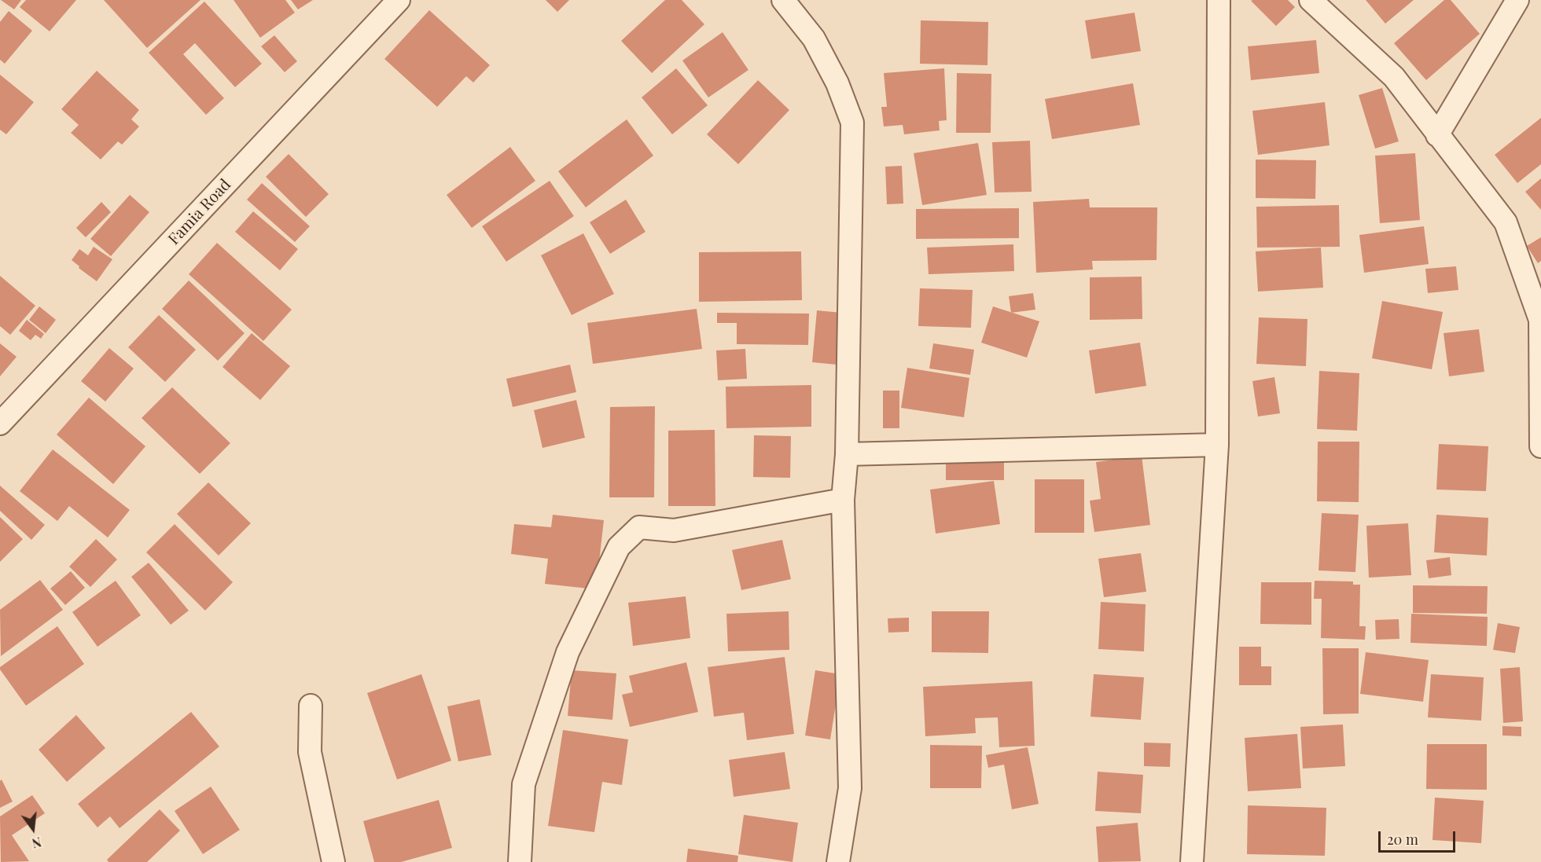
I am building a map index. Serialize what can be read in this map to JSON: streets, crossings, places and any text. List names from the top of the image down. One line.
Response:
{"streets":{"street":["Famia Road"]},"scale_bar":"20 m","north":"bottom"}
